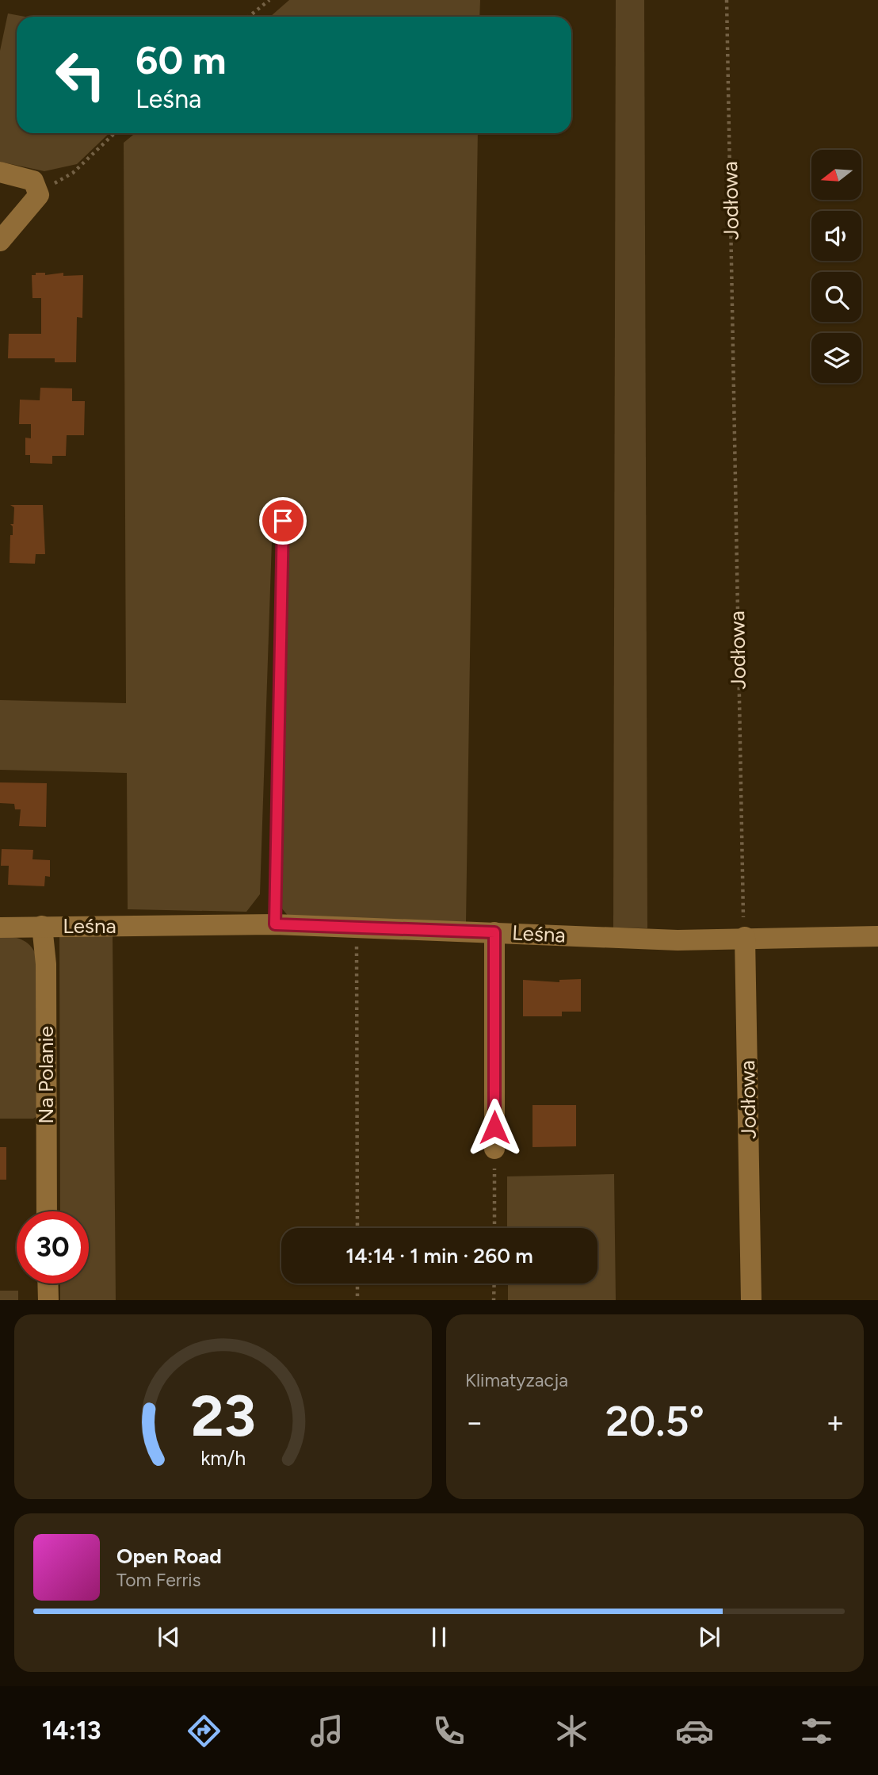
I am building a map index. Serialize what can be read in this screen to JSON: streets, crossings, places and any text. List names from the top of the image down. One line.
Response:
{"streets":{"street":["Jodłowa","Leśna","Na Polanie"]},"crossings":[["Jodłowa","Leśna"],["Leśna","Na Polanie"]],"north":"left","page":{"turn":["60 m","Leśna"],"limit":"30","trip":"14:14 · 1 min · 260 m","tile":"Klimatyzacja","heat":["−","20.5°","+"],"song":["Open Road","Tom Ferris"],"tabs":"14:13","gauge":["23","km/h"]}}
